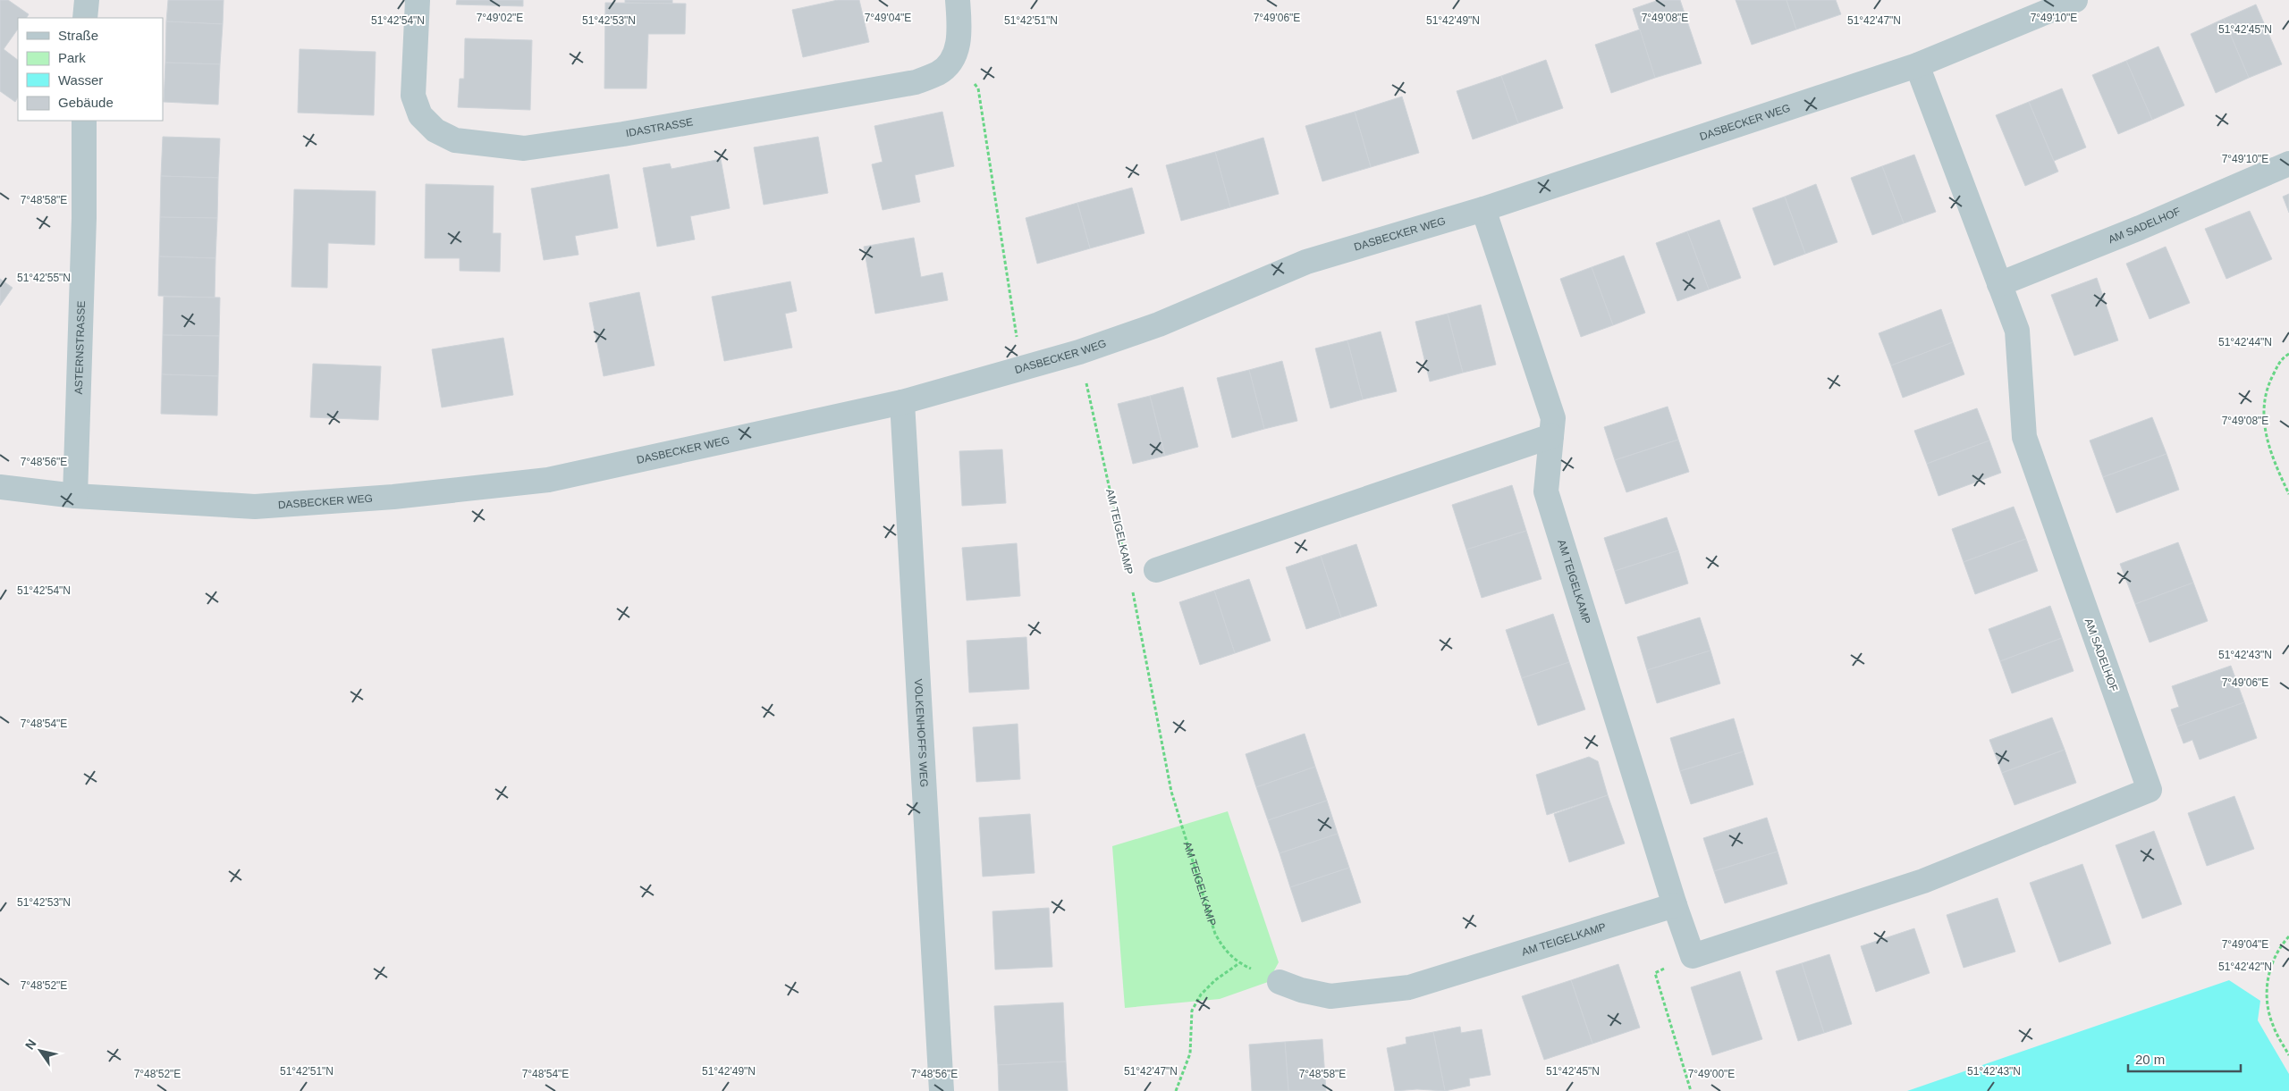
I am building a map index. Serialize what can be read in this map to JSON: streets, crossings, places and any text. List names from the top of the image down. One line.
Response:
{"streets":{"street":["DASBECKER WEG","IDASTRASSE","AM SADELHOF","ASTERNSTRASSE","AM TEIGELKAMP","VOLKENHOFFS WEG"]},"crossings":[["DASBECKER WEG","AM SADELHOF"],["DASBECKER WEG","ASTERNSTRASSE"],["DASBECKER WEG","AM TEIGELKAMP"],["DASBECKER WEG","VOLKENHOFFS WEG"],["AM SADELHOF","AM TEIGELKAMP"]],"legend":["Straße","Park","Wasser","Gebäude"],"scale_bar":"20 m","north":"top left","coordinates":["7°49'02\"E","7°49'04\"E","7°49'06\"E","7°49'08\"E","7°49'10\"E","51°42'54\"N","51°42'53\"N","51°42'51\"N","51°42'49\"N","51°42'47\"N","51°42'45\"N","7°48'58\"E","51°42'55\"N","51°42'44\"N","7°48'56\"E","51°42'43\"N","7°48'54\"E","51°42'42\"N","7°48'52\"E","7°49'00\"E"]}
